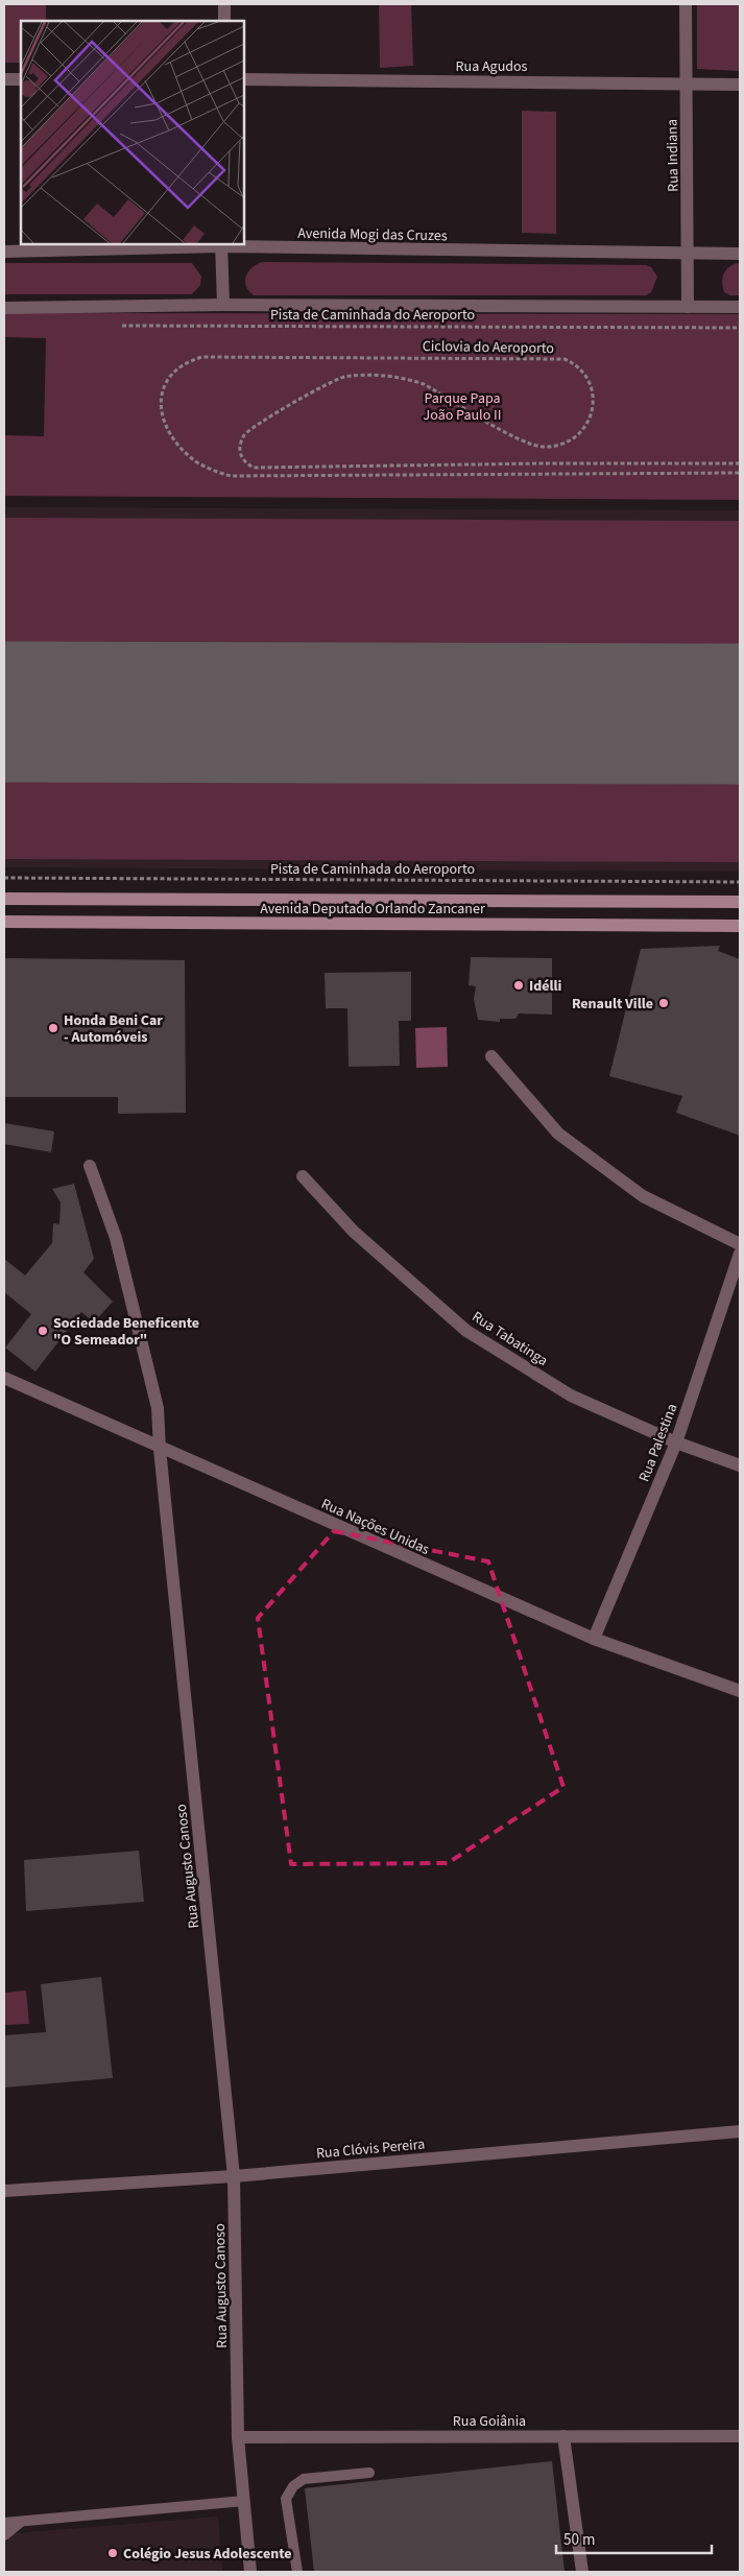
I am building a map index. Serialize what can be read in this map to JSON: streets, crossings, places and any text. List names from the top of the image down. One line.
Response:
{"streets":{"main road":["Avenida Deputado Orlando Zancaner"],"street":["Rua Agudos","Rua Indiana","Avenida Mogi das Cruzes","Rua Tabatinga","Rua Palestina","Rua Nações Unidas","Rua Augusto Canoso","Rua Clóvis Pereira","Rua Goiânia"],"path":["Pista de Caminhada do Aeroporto","Ciclovia do Aeroporto"]},"crossings":[["Rua Agudos","Rua Indiana"],["Rua Indiana","Avenida Mogi das Cruzes"],["Rua Tabatinga","Rua Palestina"],["Rua Palestina","Rua Nações Unidas"],["Rua Nações Unidas","Rua Augusto Canoso"],["Rua Augusto Canoso","Rua Clóvis Pereira"],["Rua Augusto Canoso","Rua Goiânia"]],"parks":["Parque Papa João Paulo II"],"places":["Idélli","Renault Ville","Honda Beni Car - Automóveis","Sociedade Beneficente \"O Semeador\"","Colégio Jesus Adolescente"],"scale_bar":"50 m"}
